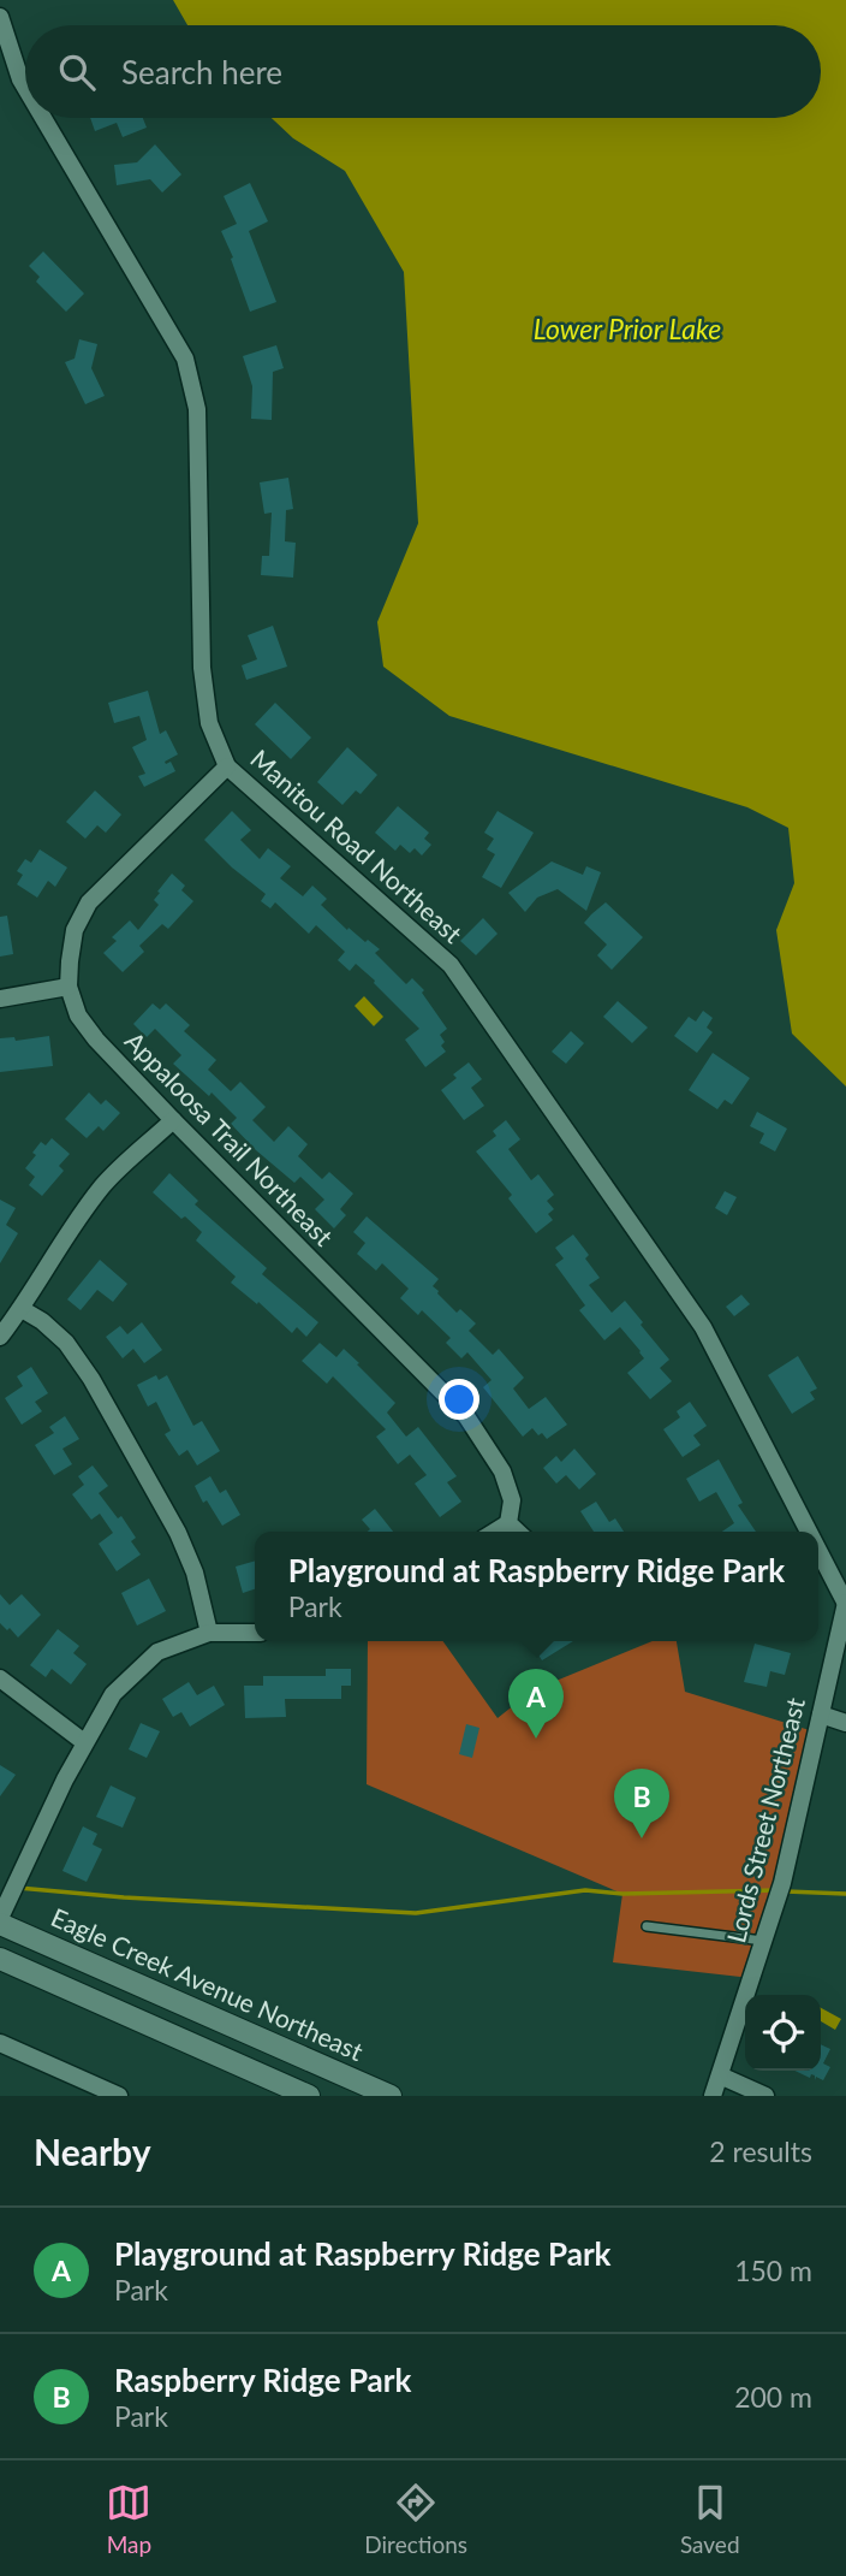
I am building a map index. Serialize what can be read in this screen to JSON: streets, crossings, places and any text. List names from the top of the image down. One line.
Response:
{"streets":{"main road":["Eagle Creek Avenue Northeast"],"street":["Manitou Road Northeast","Appaloosa Trail Northeast","Lords Street Northeast"]},"crossings":[["Manitou Road Northeast","Appaloosa Trail Northeast"],["Manitou Road Northeast","Lords Street Northeast"]],"water":["Lower Prior Lake"],"page":{"search":"Search here","popup":["Playground at Raspberry Ridge Park","Park"],"pins":["A","B"],"heading":["Nearby","2 results"],"list":[{"mark":"A","name":"Playground at Raspberry Ridge Park","note":"Park","value":"150 m"},{"mark":"B","name":"Raspberry Ridge Park","note":"Park","value":"200 m"}],"nav":["Map","Directions","Saved"]}}
